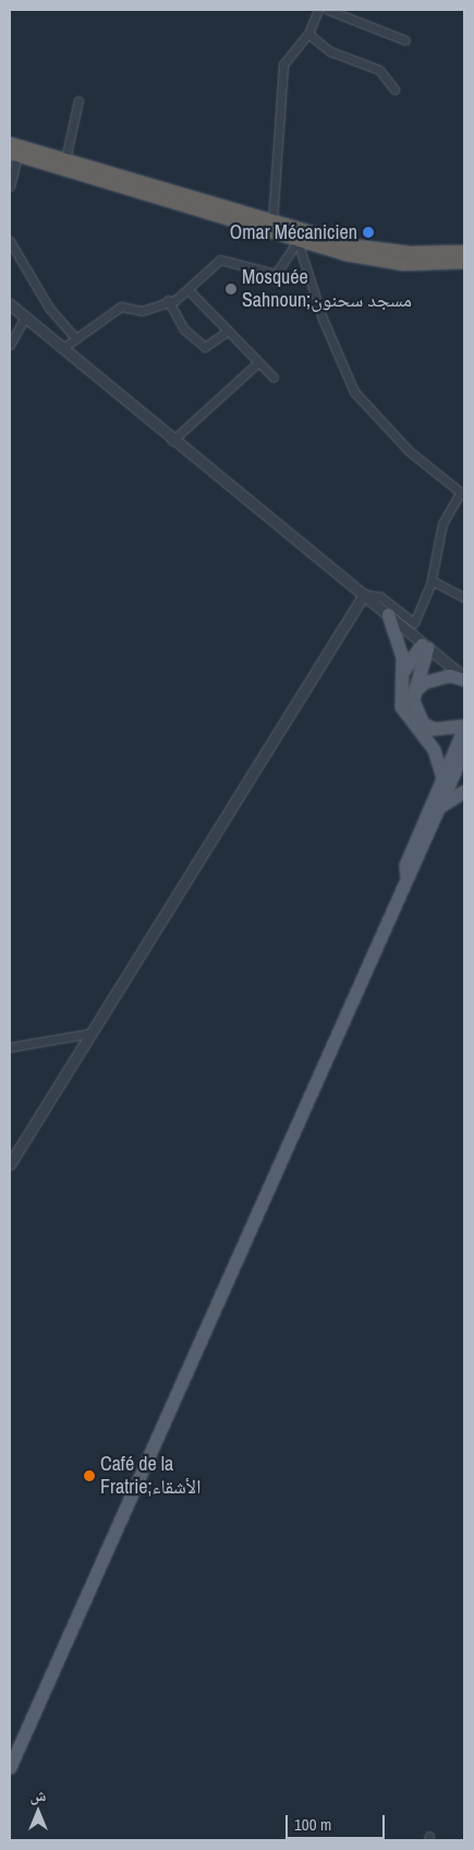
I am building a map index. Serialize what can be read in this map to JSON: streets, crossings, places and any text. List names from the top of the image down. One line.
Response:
{"places":["Omar Mécanicien","Mosquée Sahnoun;مسجد سحنون","Café de la Fratrie;الأشقاء"],"scale_bar":"100 m","north":"top"}
